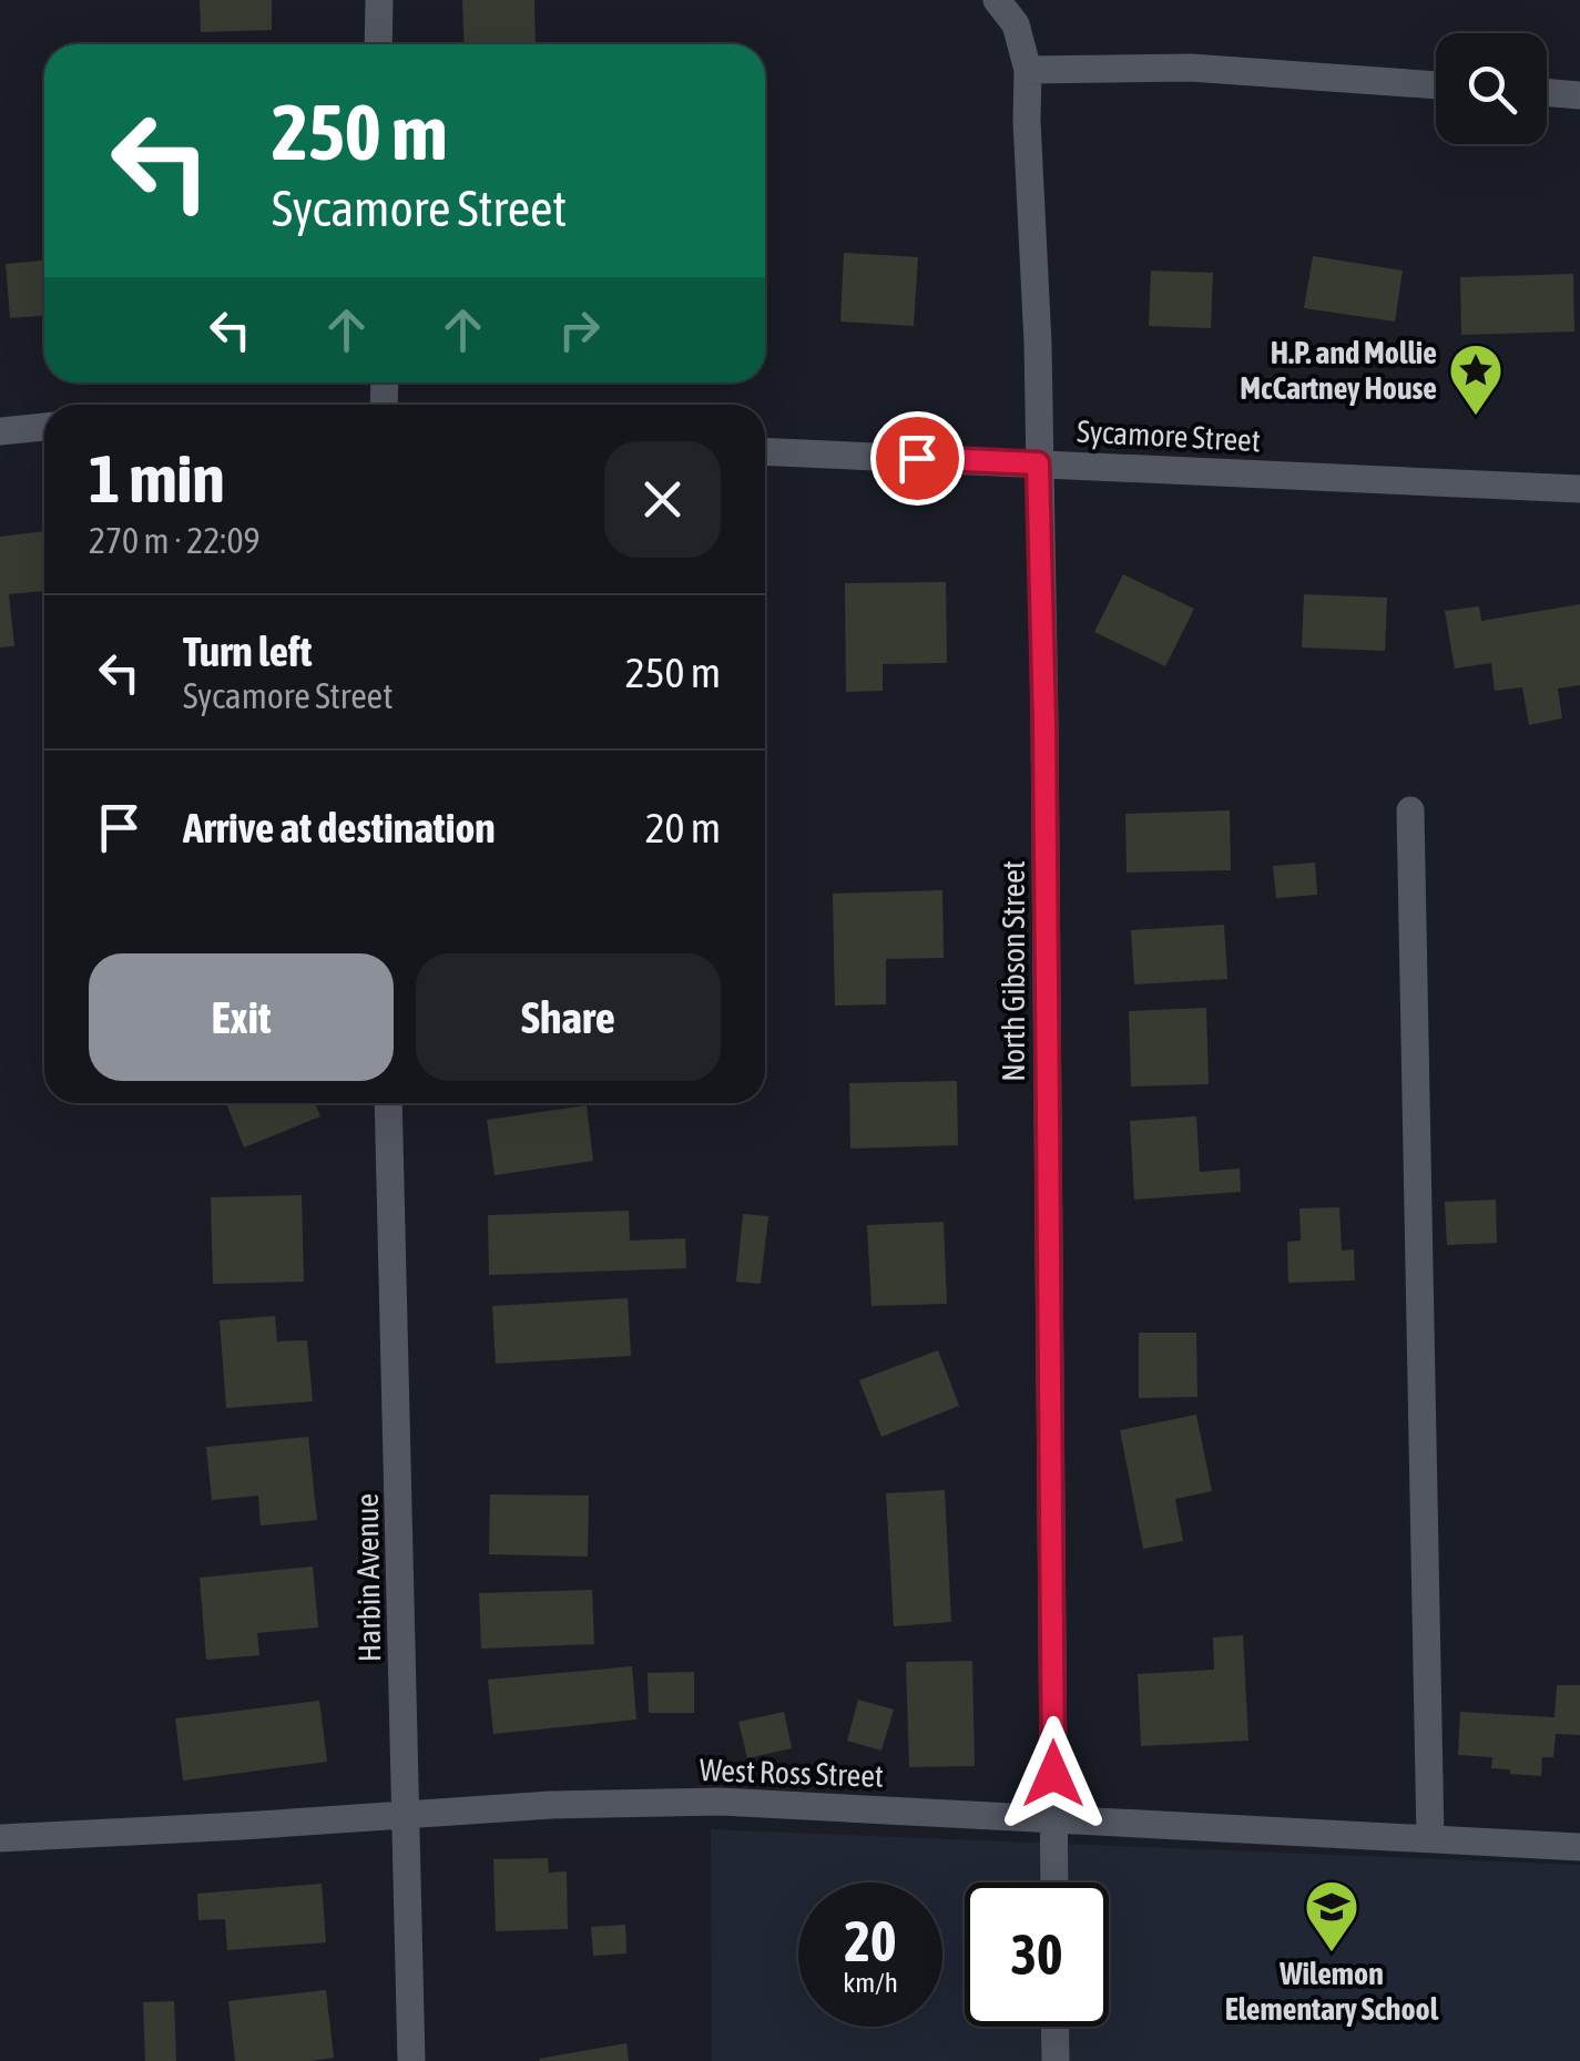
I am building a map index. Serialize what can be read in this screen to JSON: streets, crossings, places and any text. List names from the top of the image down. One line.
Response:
{"streets":{"street":["Sycamore Street","North Gibson Street","Harbin Avenue","West Ross Street"]},"crossings":[["Sycamore Street","North Gibson Street"],["North Gibson Street","West Ross Street"],["Harbin Avenue","West Ross Street"]],"places":{"place":["H.P. and Mollie McCartney House"],"school or university":["Wilemon Elementary School"]},"page":{"turn":["250 m","Sycamore Street"],"heading":["1 min","270 m · 22:09"],"list":[{"name":"Turn left","note":"Sycamore Street","value":"250 m"},{"name":"Arrive at destination","value":"20 m"}],"buttons":["Exit","Share"],"speed":"20 km/h","limit":"30"}}
